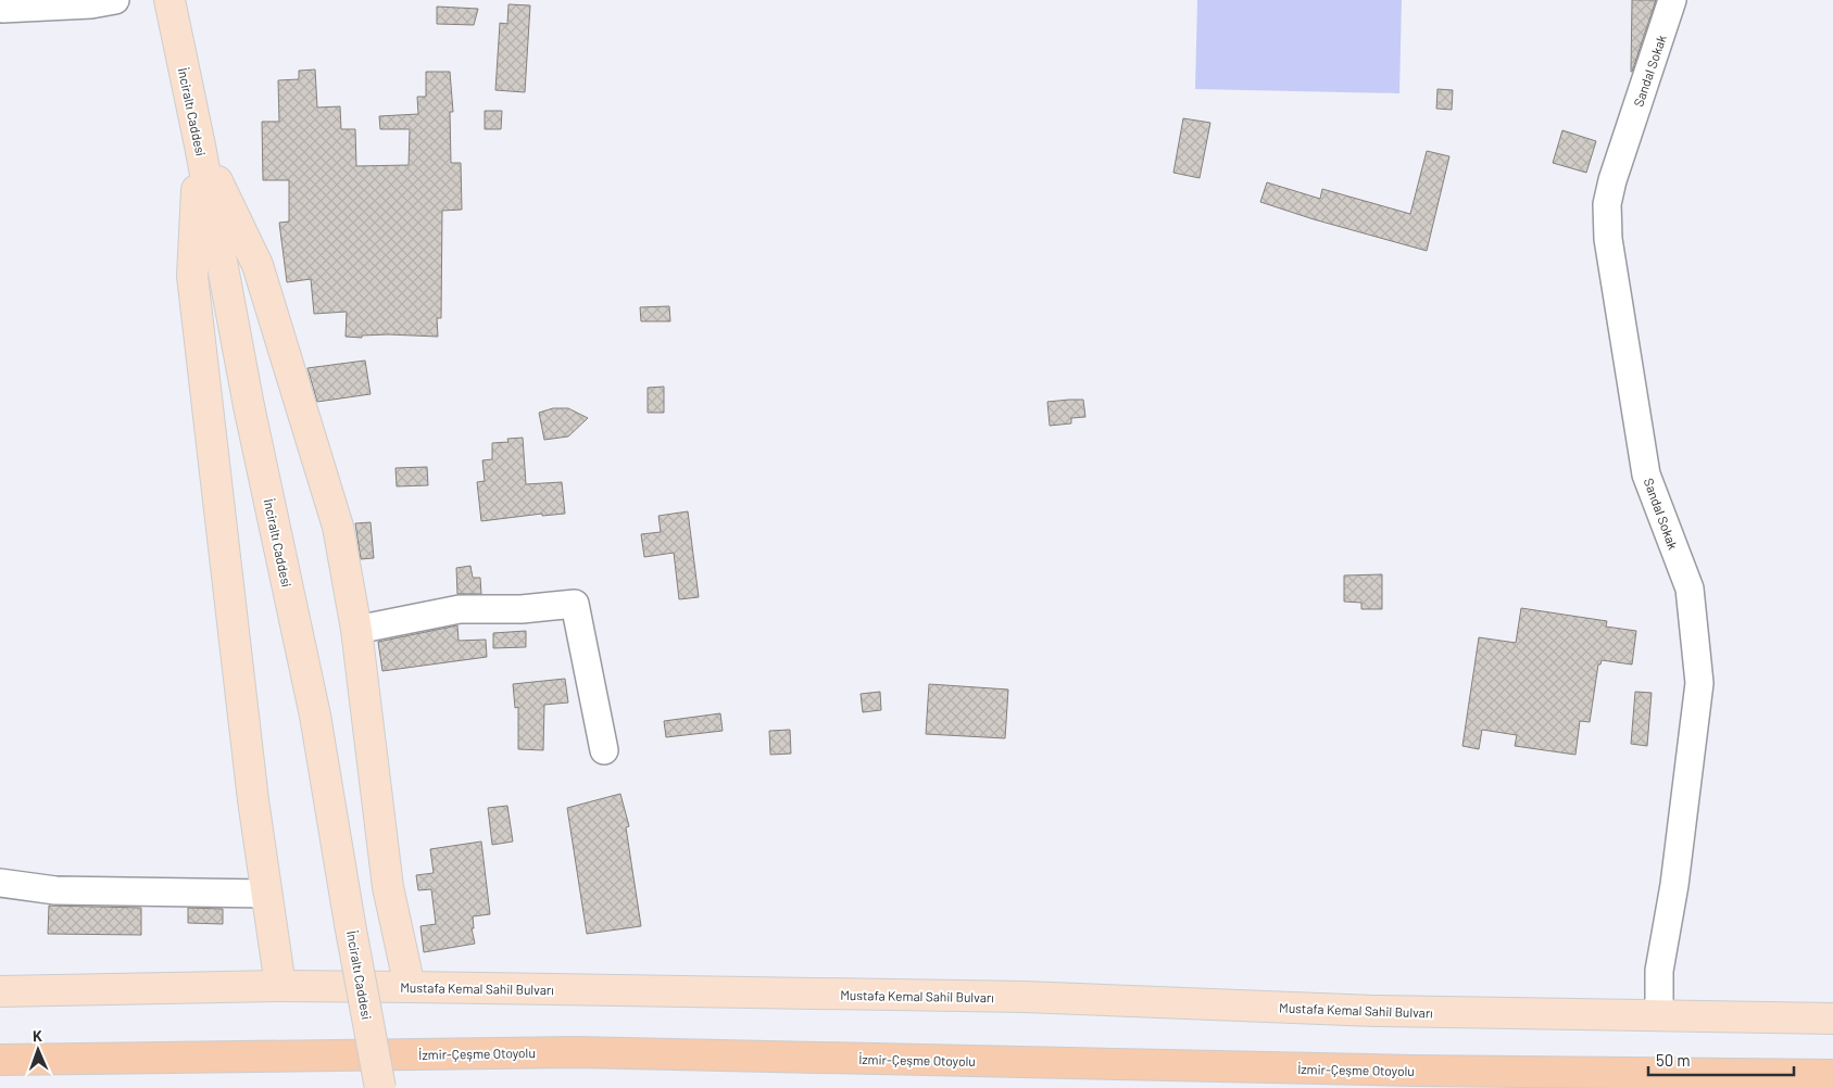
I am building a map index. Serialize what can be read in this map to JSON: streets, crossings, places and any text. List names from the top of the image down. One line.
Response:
{"streets":{"highway":["İzmir-Çeşme Otoyolu"],"main road":["İnciraltı Caddesi","Mustafa Kemal Sahil Bulvarı"],"street":["Sandal Sokak"]},"crossings":[["Sandal Sokak","Mustafa Kemal Sahil Bulvarı"]],"scale_bar":"50 m","north":"top"}
